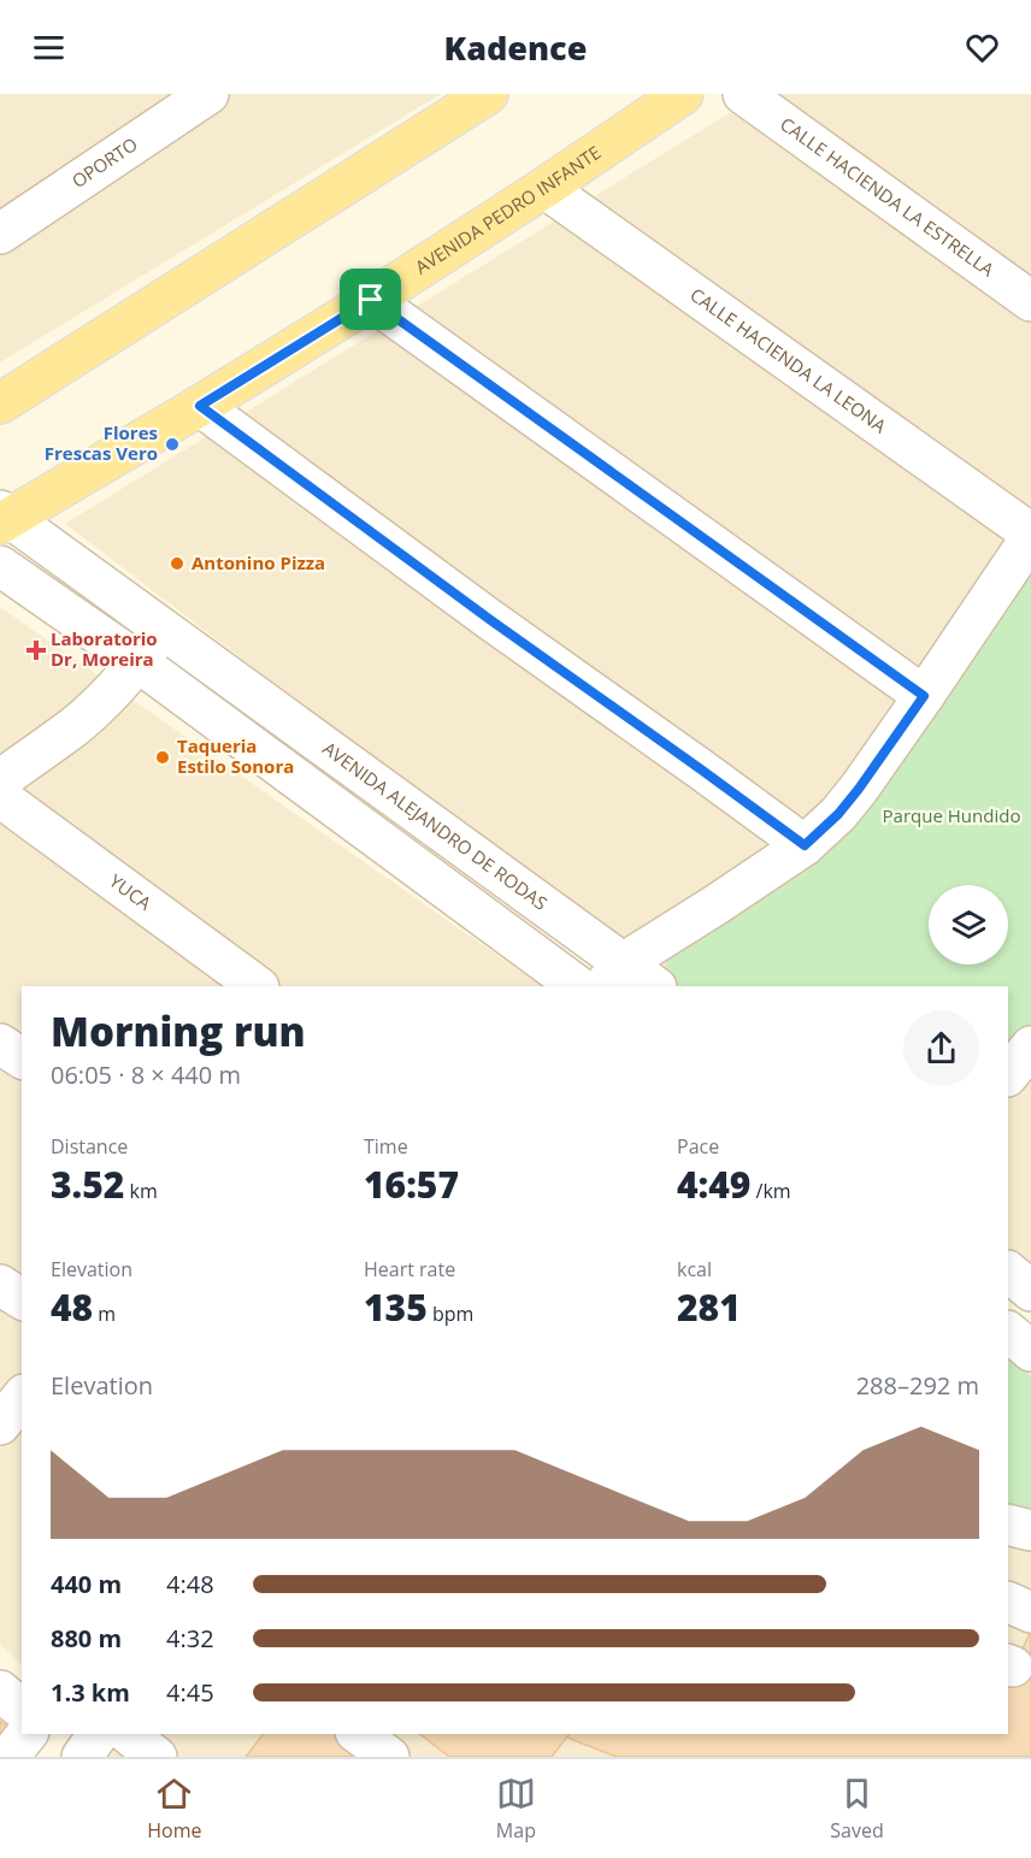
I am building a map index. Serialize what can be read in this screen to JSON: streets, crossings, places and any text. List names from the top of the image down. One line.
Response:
{"streets":{"main road":["AVENIDA PEDRO INFANTE"],"street":["OPORTO","CALLE HACIENDA LA ESTRELLA","CALLE HACIENDA LA LEONA","AVENIDA ALEJANDRO DE RODAS","YUCA"]},"crossings":[["AVENIDA PEDRO INFANTE","CALLE HACIENDA LA LEONA"],["AVENIDA PEDRO INFANTE","AVENIDA ALEJANDRO DE RODAS"]],"parks":["Parque Hundido"],"places":{"other":["Flores Frescas Vero","Antonino Pizza","Taqueria Estilo Sonora"],"health":["Laboratorio Dr, Moreira"]},"page":{"header":"Kadence","heading":["Morning run","06:05 · 8 × 440 m"],"stats":[["Distance","3.52 km"],["Time","16:57"],["Pace","4:49 /km"],["Elevation","48 m"],["Heart rate","135 bpm"],["kcal","281"]],"chart":["Elevation","288–292 m"],"list":[{"name":"440 m","note":"4:48"},{"name":"880 m","note":"4:32"},{"name":"1.3 km","note":"4:45"}],"tabs":["Home","Map","Saved"]}}
